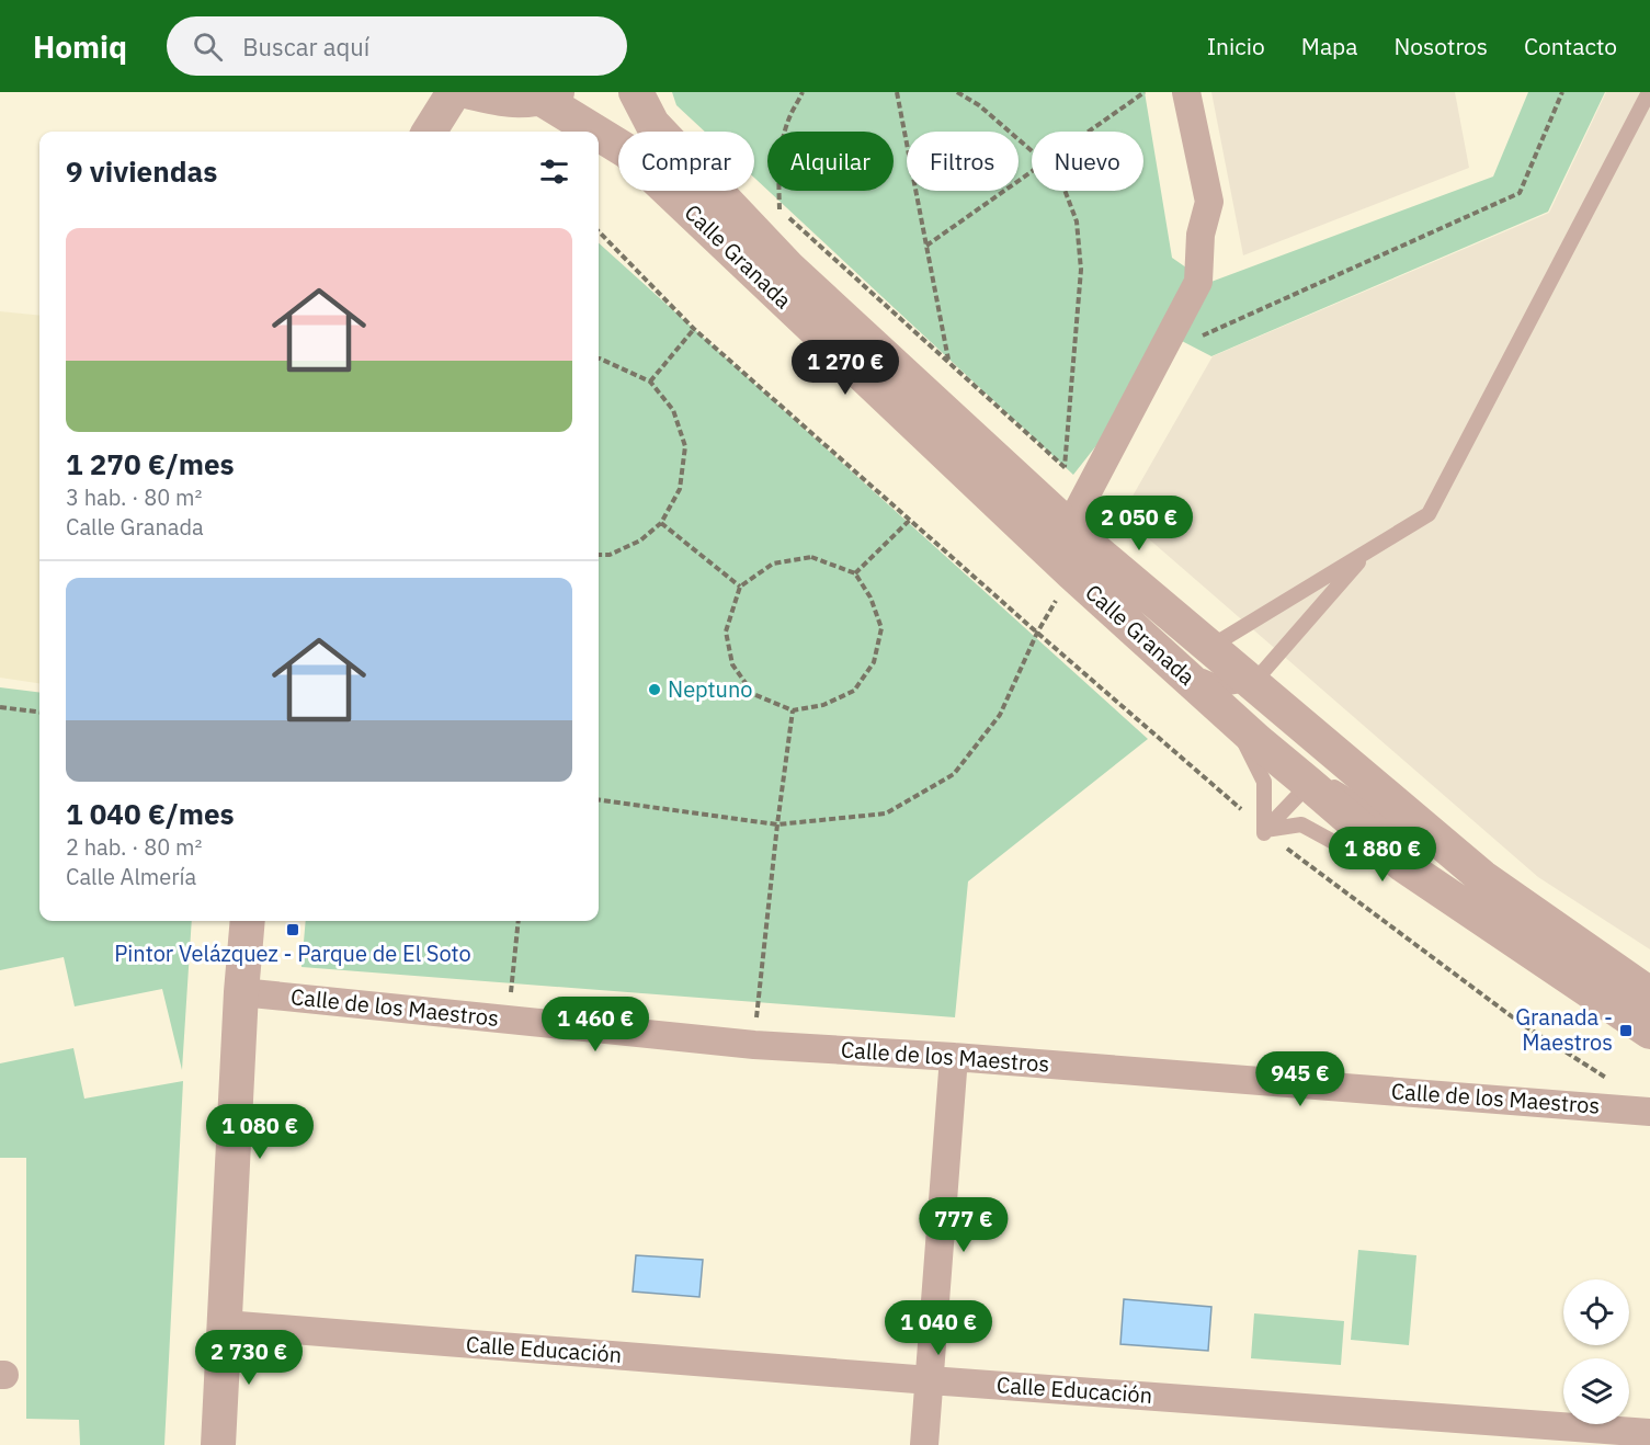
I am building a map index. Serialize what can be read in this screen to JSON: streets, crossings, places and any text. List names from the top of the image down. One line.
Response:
{"streets":{"street":["Calle Granada","Calle de los Maestros","Calle Educación"]},"places":{"other":["Neptuno"],"transit":["Pintor Velázquez - Parque de El Soto","Granada - Maestros"]},"page":{"header":"Homiq","search":"Buscar aquí","nav":["Inicio","Mapa","Nosotros","Contacto"],"chip":["Comprar","Alquilar","Filtros","Nuevo"],"heading":"9 viviendas","list":[{"name":"1 270 €/mes","note":"3 hab. · 80 m² · Calle Granada"},{"name":"1 040 €/mes","note":"2 hab. · 80 m² · Calle Almería"}],"price":["1 270 €","2 050 €","1 880 €","1 460 €","945 €","1 080 €","777 €","1 040 €","2 730 €"]}}
